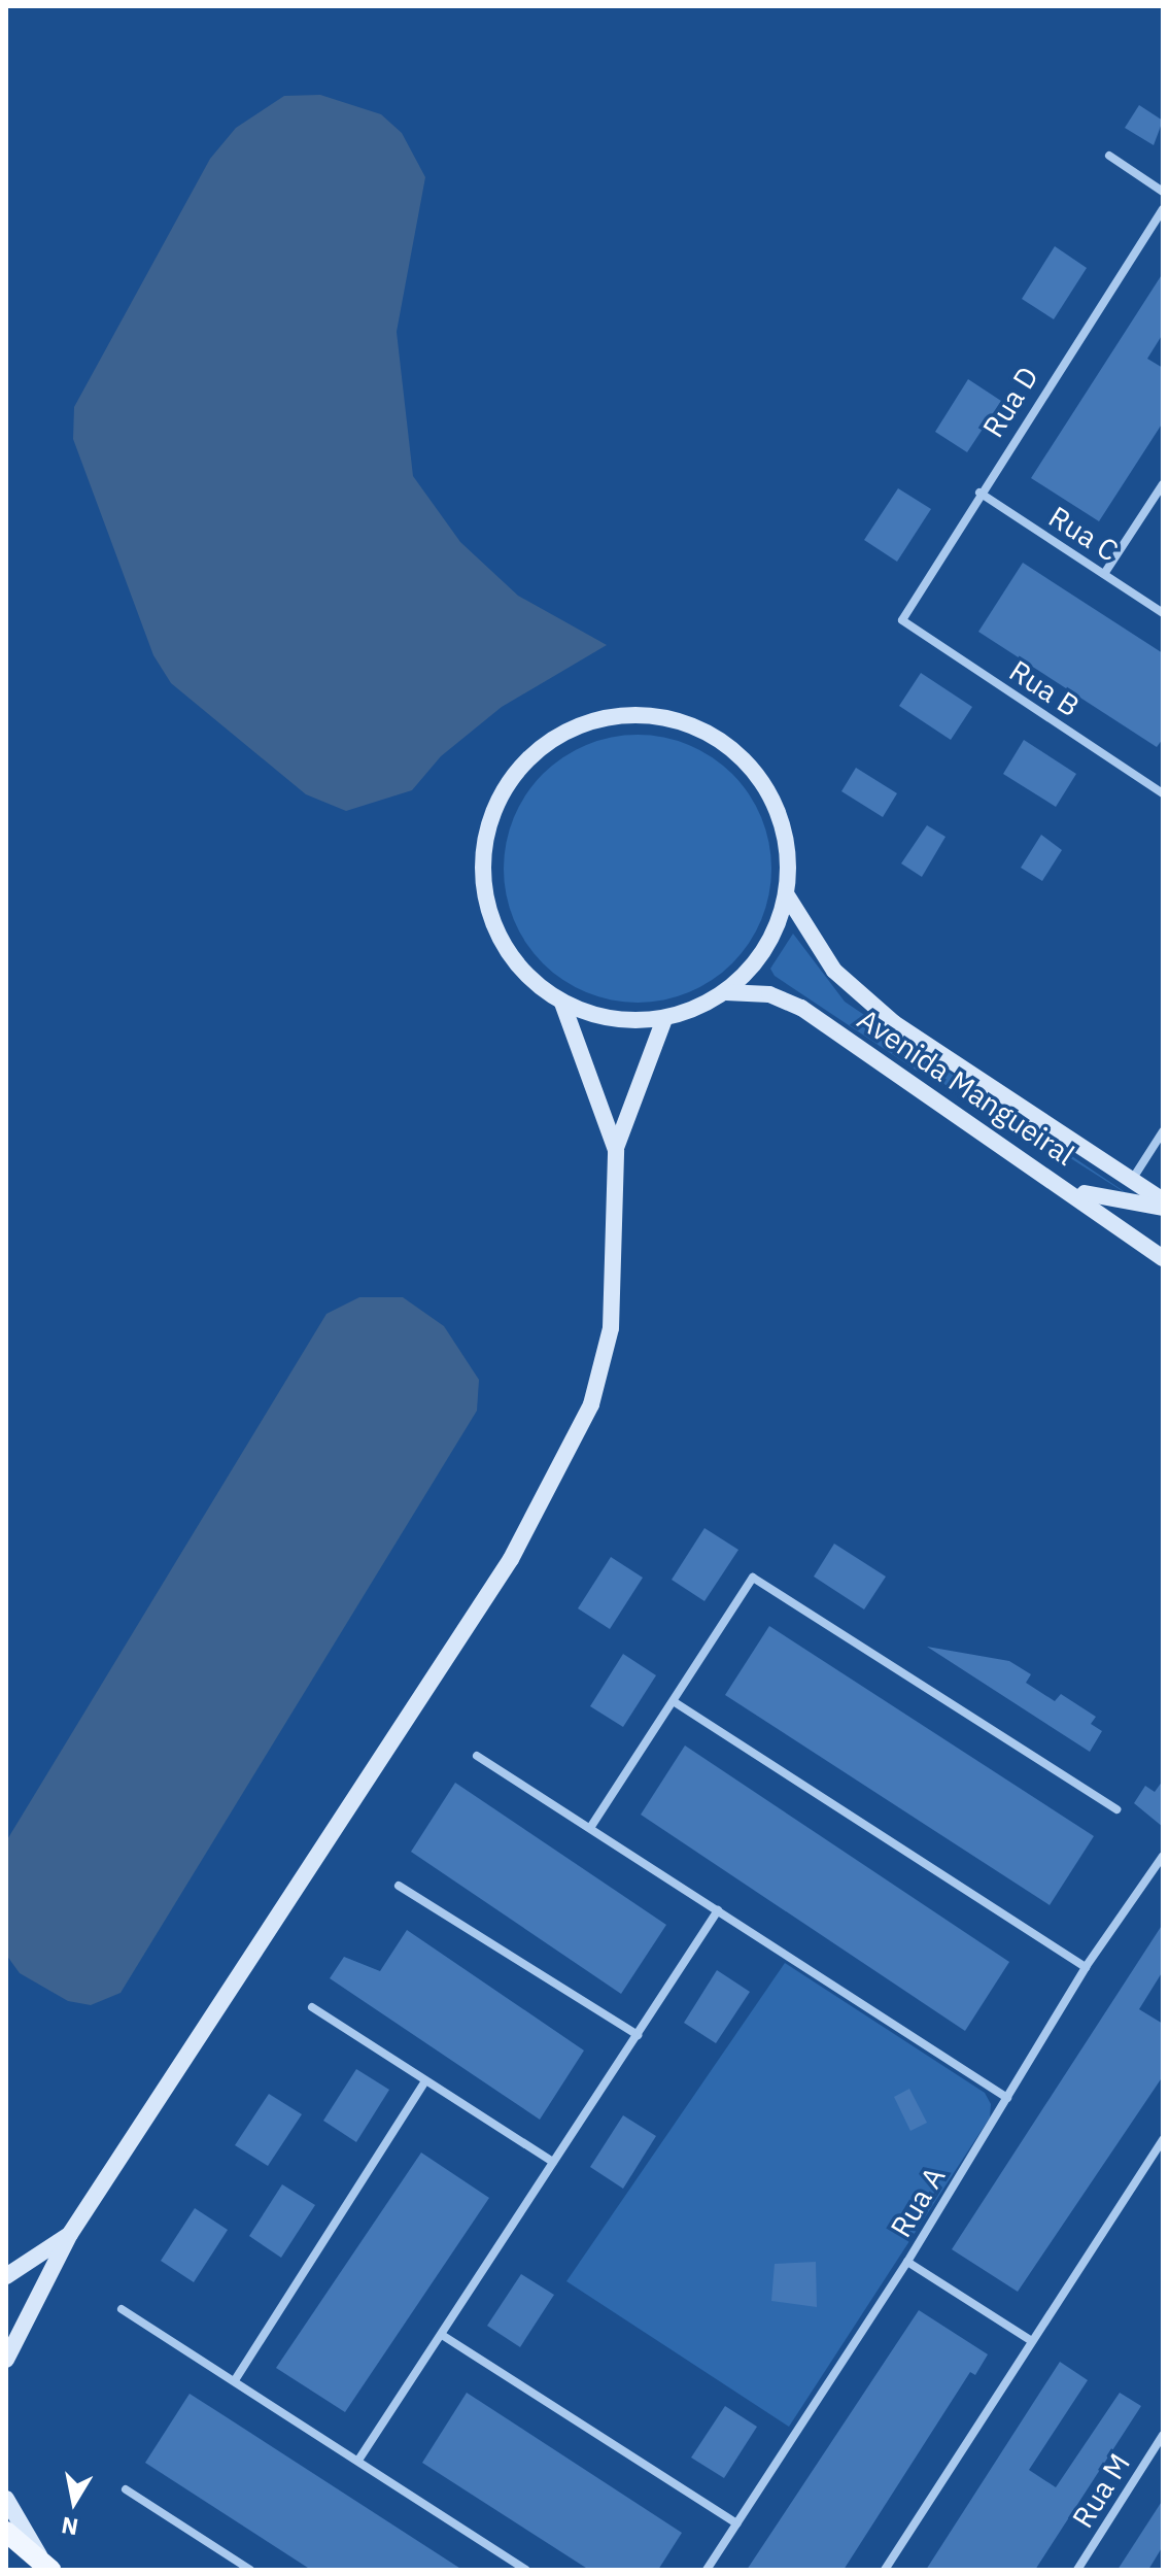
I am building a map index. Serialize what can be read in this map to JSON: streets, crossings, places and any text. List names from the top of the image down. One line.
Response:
{"streets":{"street":["Rua D","Rua C","Rua B","Avenida Mangueiral","Rua A","Rua M"]},"crossings":[["Rua D","Rua C"],["Rua D","Rua B"]],"north":"bottom"}
